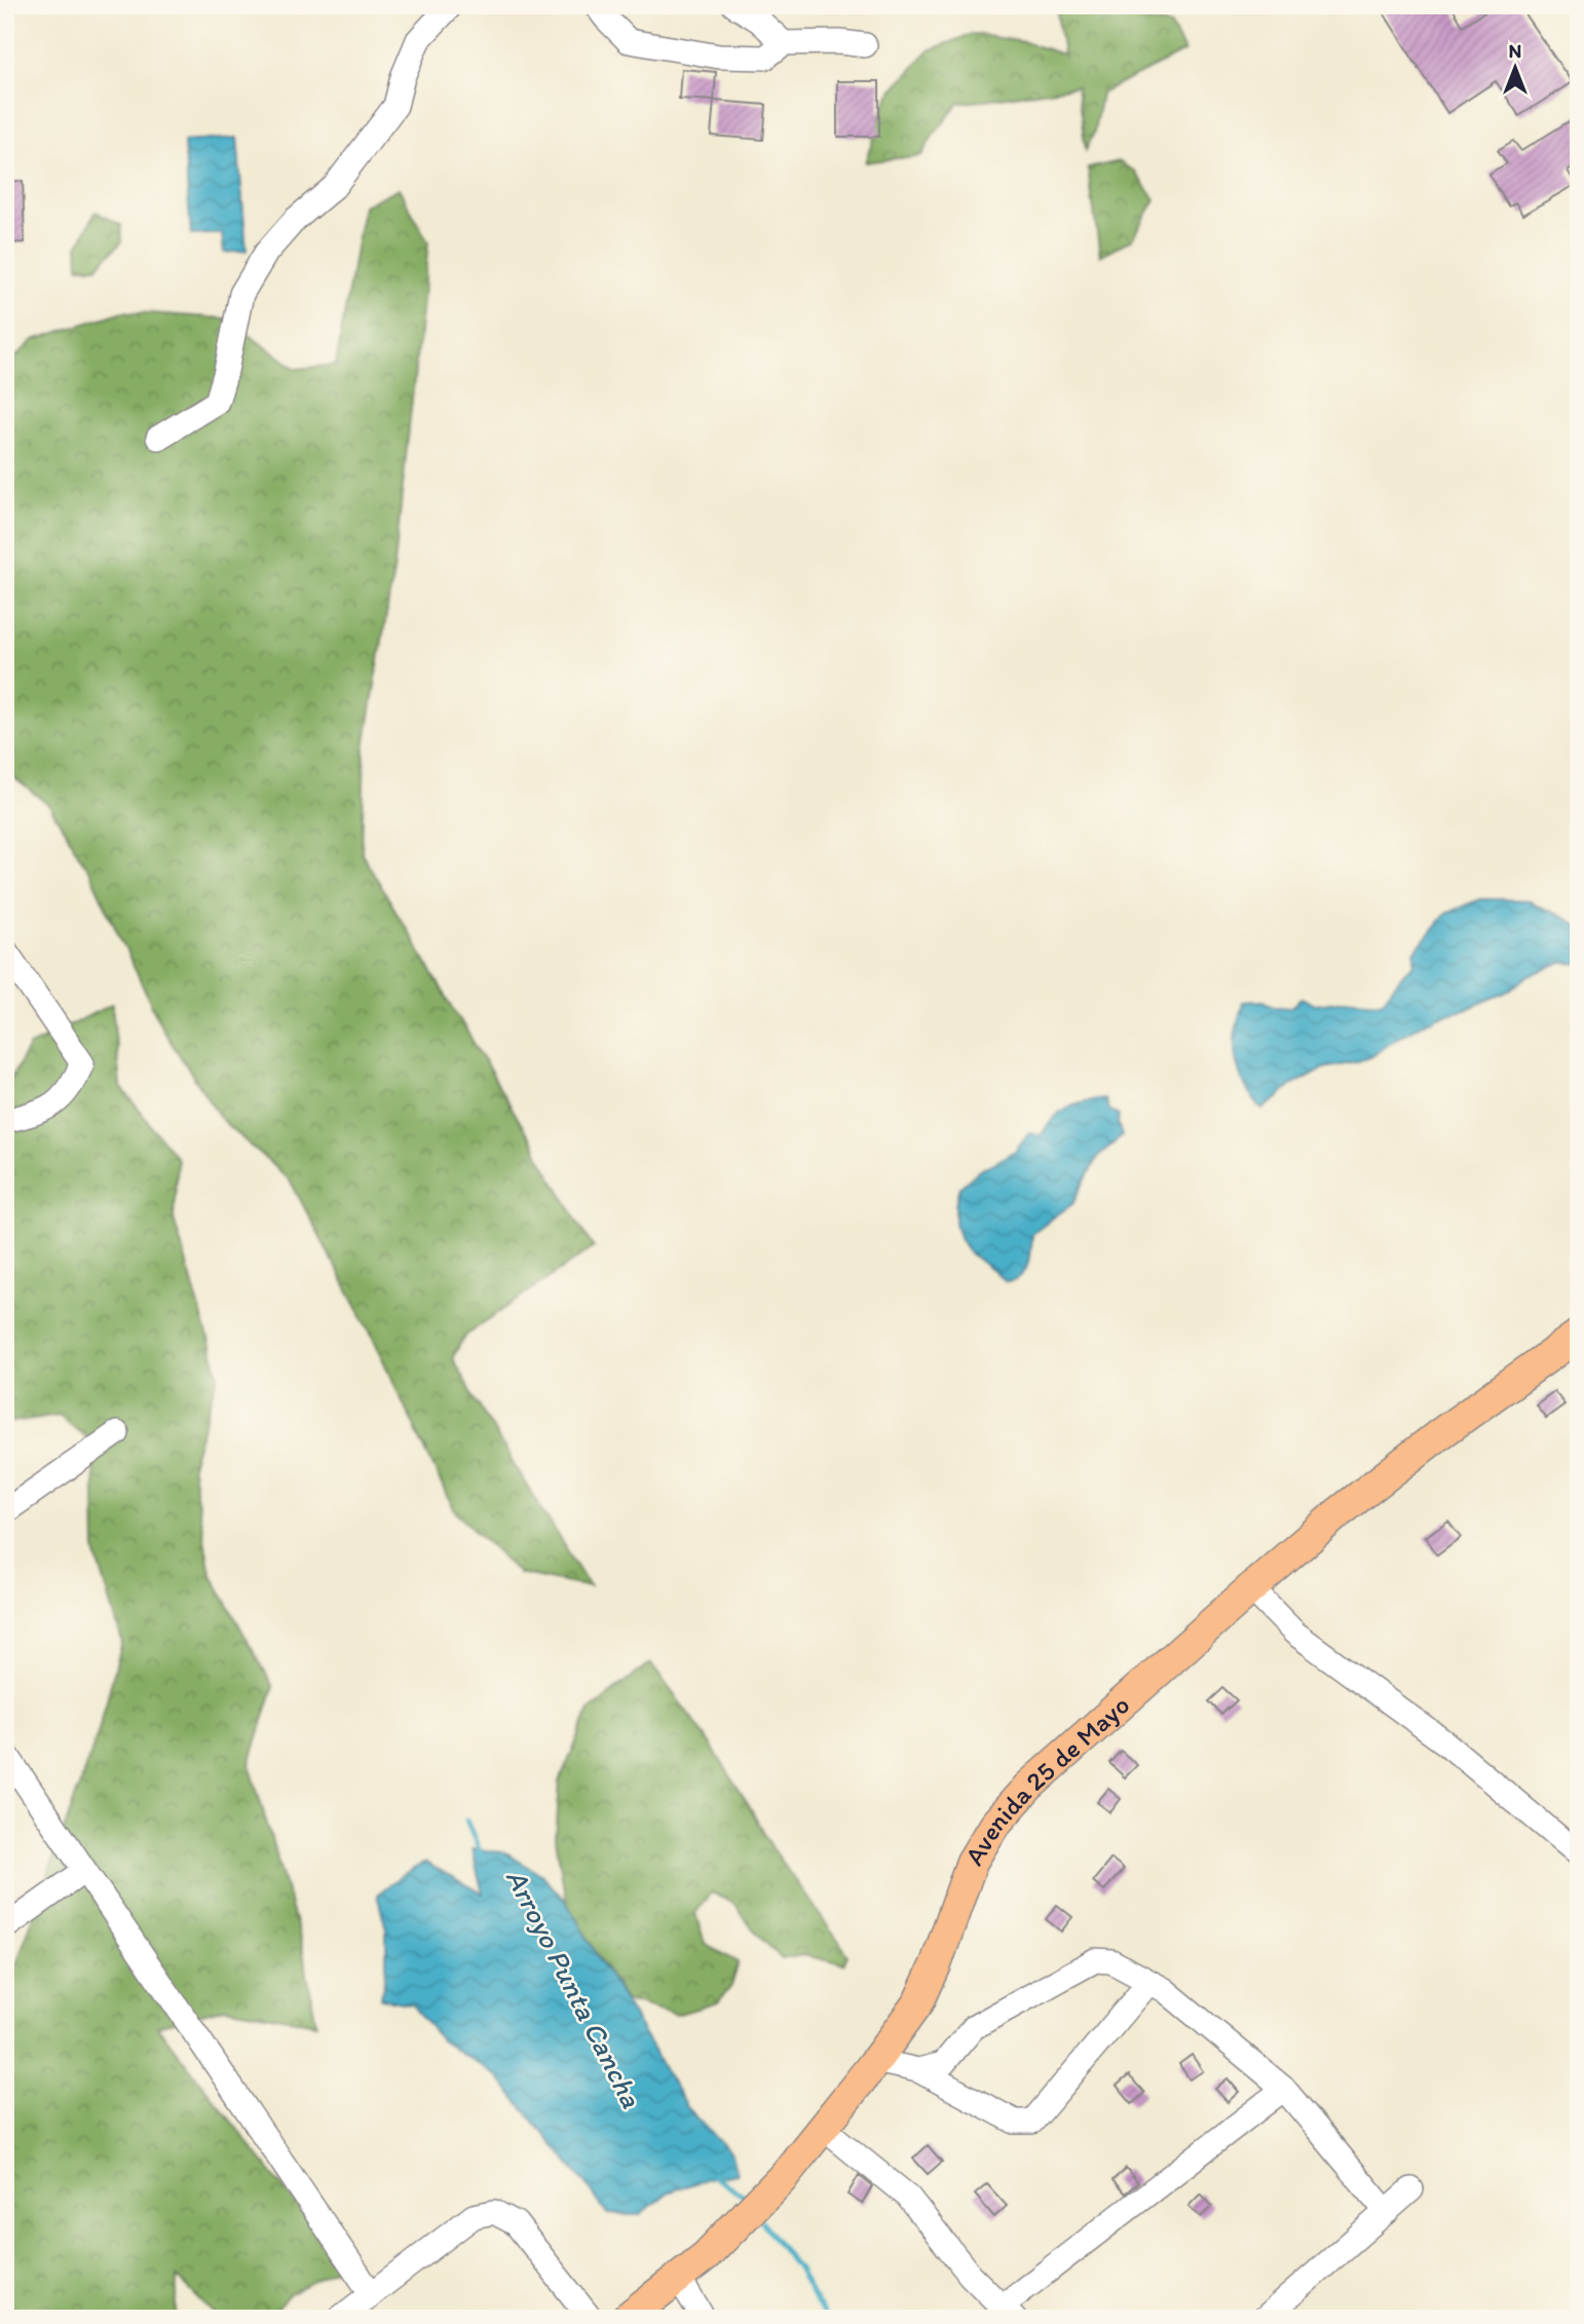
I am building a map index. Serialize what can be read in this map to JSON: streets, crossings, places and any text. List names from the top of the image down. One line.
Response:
{"streets":{"main road":["Avenida 25 de Mayo"]},"water":["Arroyo Punta Cancha"],"north":"top"}
